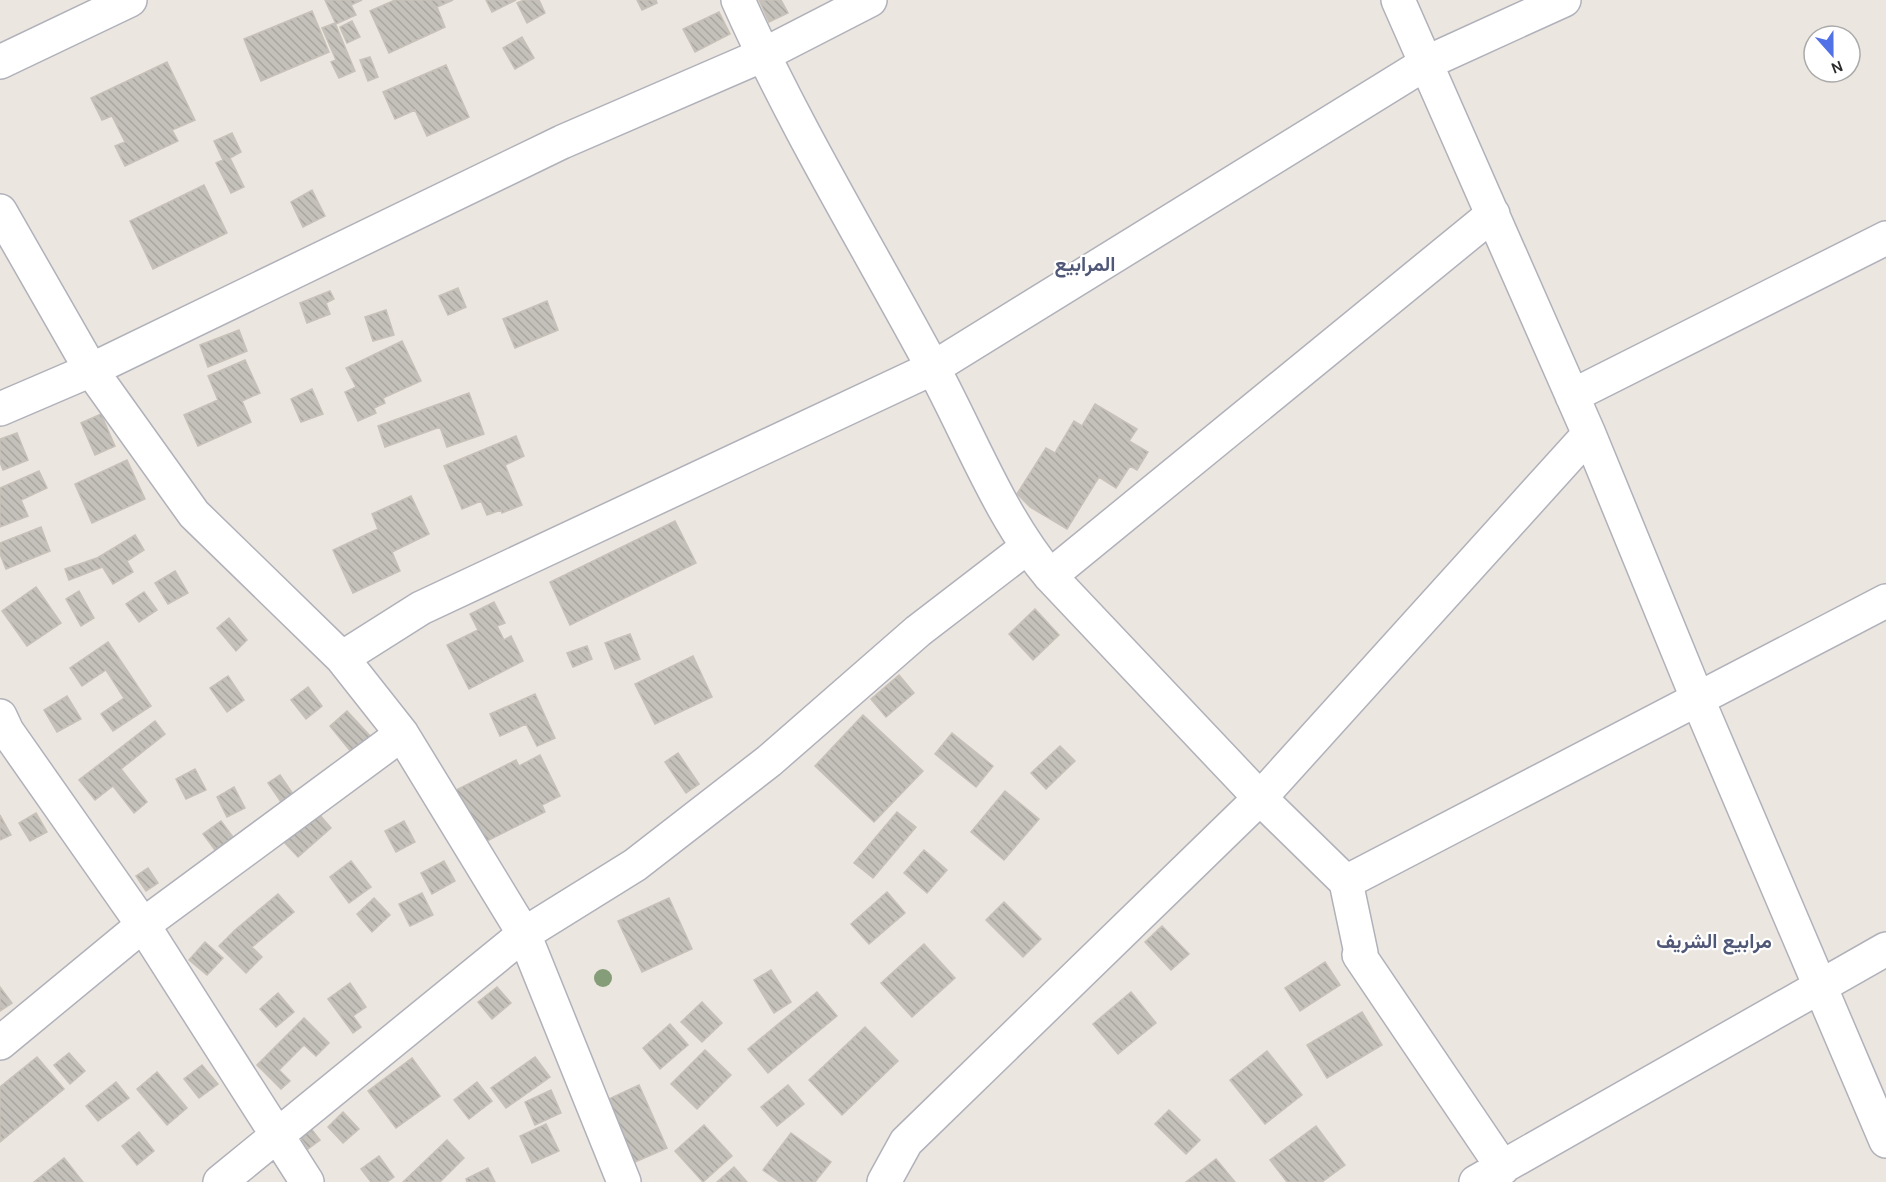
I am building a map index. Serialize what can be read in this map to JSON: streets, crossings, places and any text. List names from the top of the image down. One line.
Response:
{"districts":["المرابيع","مرابيع الشريف"],"north":"bottom"}
